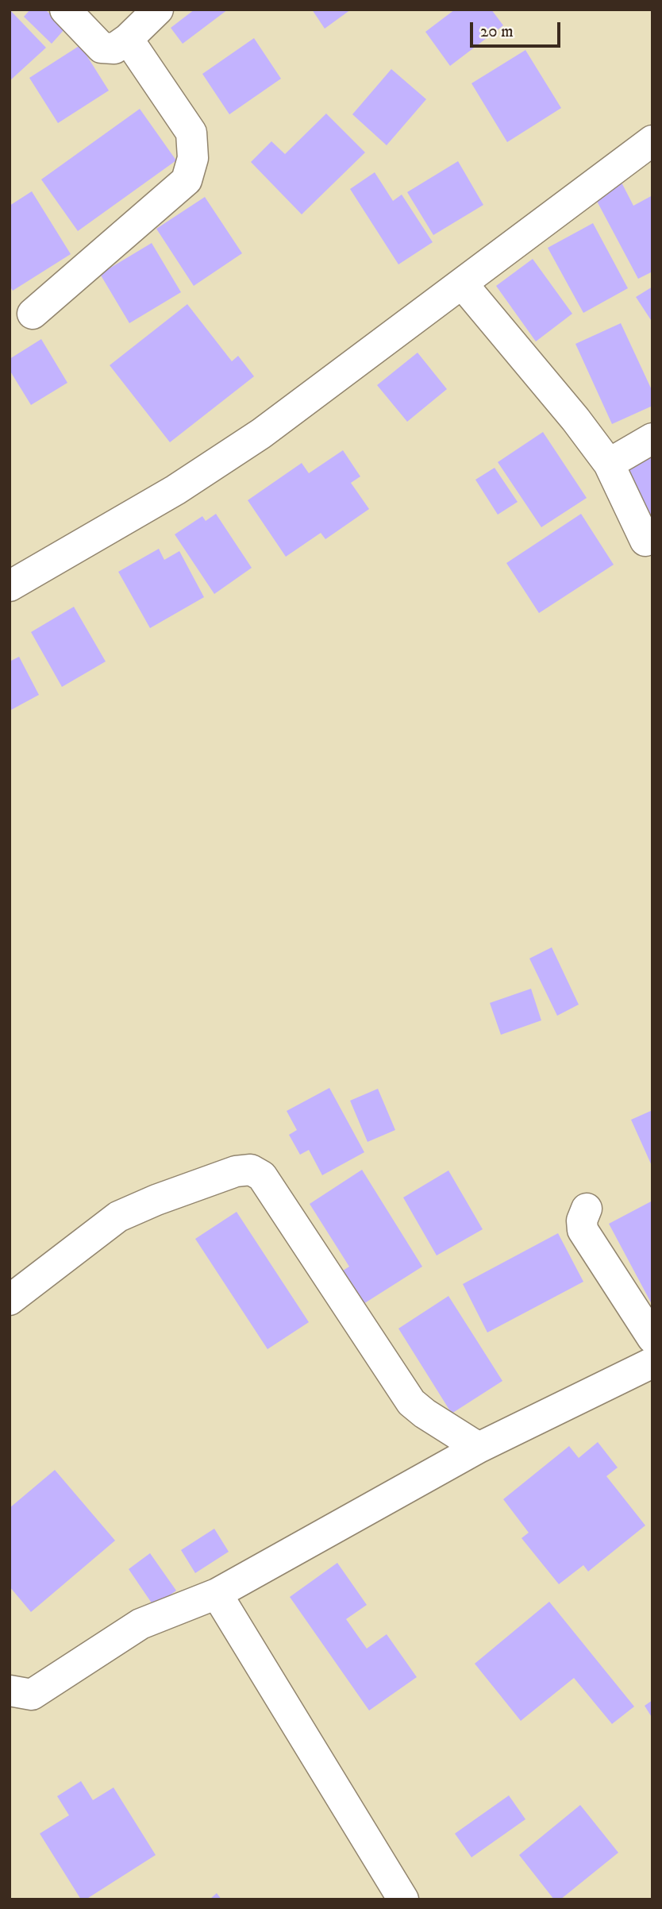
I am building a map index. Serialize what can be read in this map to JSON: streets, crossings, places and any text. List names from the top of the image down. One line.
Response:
{"scale_bar":"20 m"}
